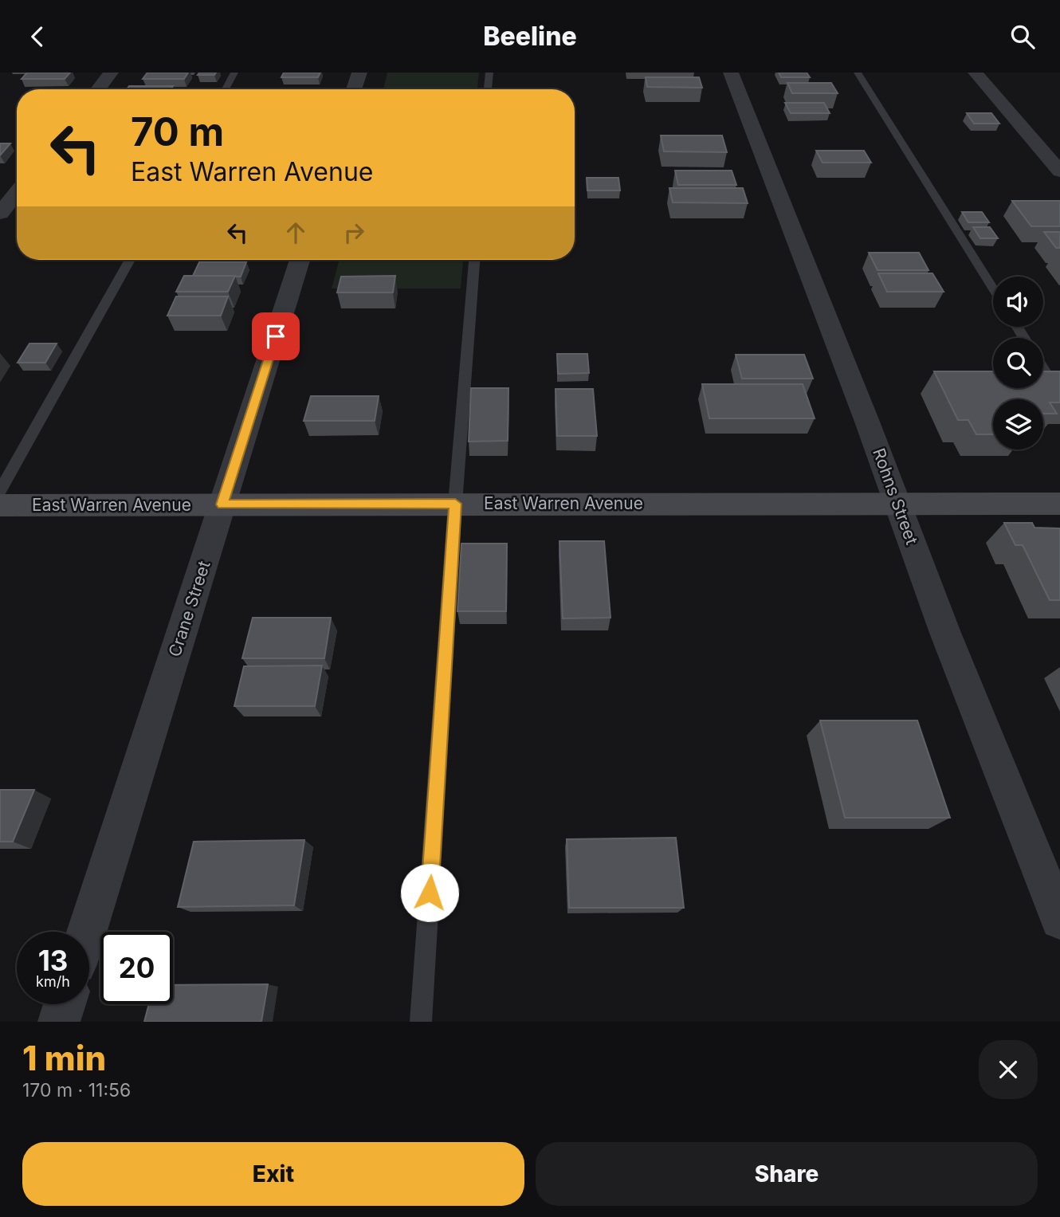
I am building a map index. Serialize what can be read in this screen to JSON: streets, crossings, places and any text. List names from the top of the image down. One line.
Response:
{"streets":{"main road":["East Warren Avenue"],"street":["Rohns Street","Crane Street"]},"crossings":[["Rohns Street","East Warren Avenue"],["East Warren Avenue","Crane Street"]],"page":{"header":"Beeline","turn":["70 m","East Warren Avenue"],"speed":"13 km/h","limit":"20","heading":["1 min","170 m · 11:56"],"buttons":["Exit","Share"]}}
